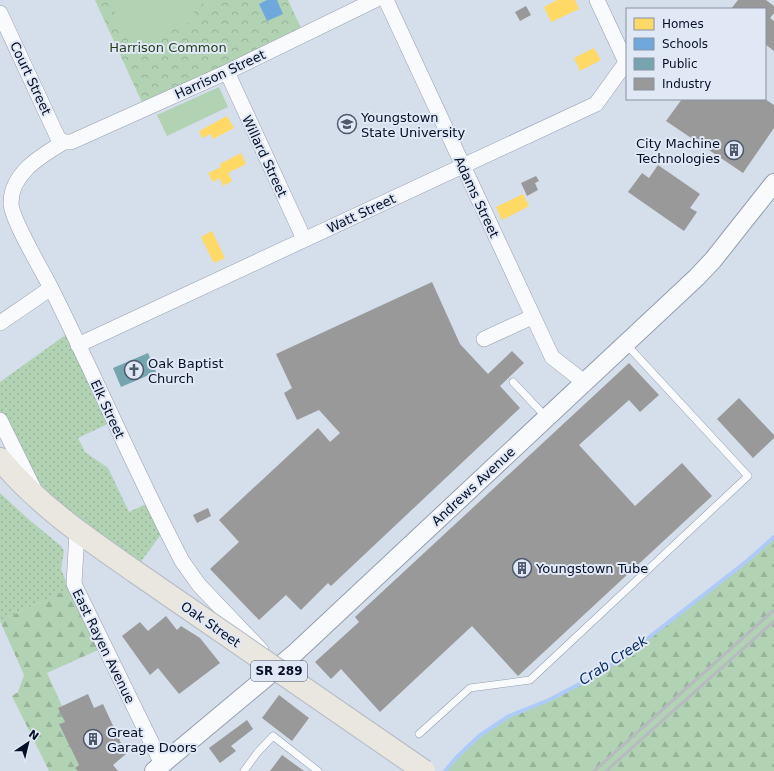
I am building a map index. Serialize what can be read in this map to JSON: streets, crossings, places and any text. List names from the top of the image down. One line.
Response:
{"streets":{"main road":["Oak Street","SR 289"],"street":["Harrison Street","Court Street","Willard Street","Adams Street","Watt Street","Elk Street","Andrews Avenue","East Rayen Avenue"]},"crossings":[["Harrison Street","Court Street"],["Harrison Street","Willard Street"],["Harrison Street","Elk Street"],["Court Street","Elk Street"],["Willard Street","Watt Street"],["Adams Street","Watt Street"],["Adams Street","Andrews Avenue"],["Watt Street","Elk Street"],["Elk Street","Andrews Avenue"],["Andrews Avenue","East Rayen Avenue"],["Oak Street","East Rayen Avenue"],["Oak Street","SR 289"],["East Rayen Avenue","SR 289"]],"water":["Crab Creek"],"parks":["Harrison Common"],"places":{"school or university":["Youngstown State University"],"building":["City Machine Technologies","Youngstown Tube","Great Garage Doors"],"church":["Oak Baptist Church"]},"legend":["Homes","Schools","Public","Industry"],"north":"top right"}
